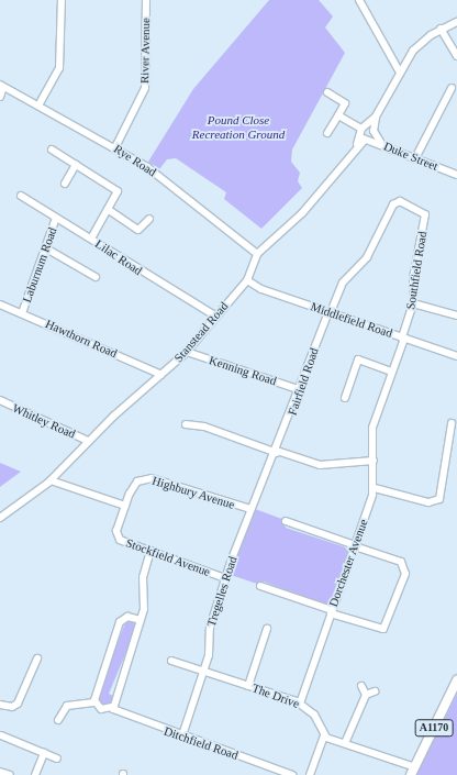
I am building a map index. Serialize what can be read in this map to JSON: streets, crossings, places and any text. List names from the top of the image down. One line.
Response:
{"streets":{"main road":["A1170"],"street":["River Avenue","Duke Street","Rye Road","Lilac Road","Laburnum Road","Southfield Road","Middlefield Road","Stanstead Road","Hawthorn Road","Kenning Road","Fairfield Road","Whitley Road","Highbury Avenue","Stockfield Avenue","Dorchester Avenue","Tregelles Road","The Drive","Ditchfield Road"]},"crossings":[["River Avenue","Rye Road"],["Duke Street","Stanstead Road"],["Rye Road","Stanstead Road"],["Lilac Road","Laburnum Road"],["Lilac Road","Stanstead Road"],["Laburnum Road","Hawthorn Road"],["Southfield Road","Middlefield Road"],["Southfield Road","Fairfield Road"],["Southfield Road","Dorchester Avenue"],["Middlefield Road","Stanstead Road"],["Middlefield Road","Fairfield Road"],["Stanstead Road","Hawthorn Road"],["Stanstead Road","Kenning Road"],["Stanstead Road","Whitley Road"],["Kenning Road","Fairfield Road"],["Fairfield Road","Tregelles Road"],["Highbury Avenue","Stockfield Avenue"],["Highbury Avenue","Tregelles Road"],["Stockfield Avenue","Tregelles Road"],["Dorchester Avenue","The Drive"],["Tregelles Road","The Drive"],["Tregelles Road","Ditchfield Road"]],"parks":["Pound Close Recreation Ground"]}
